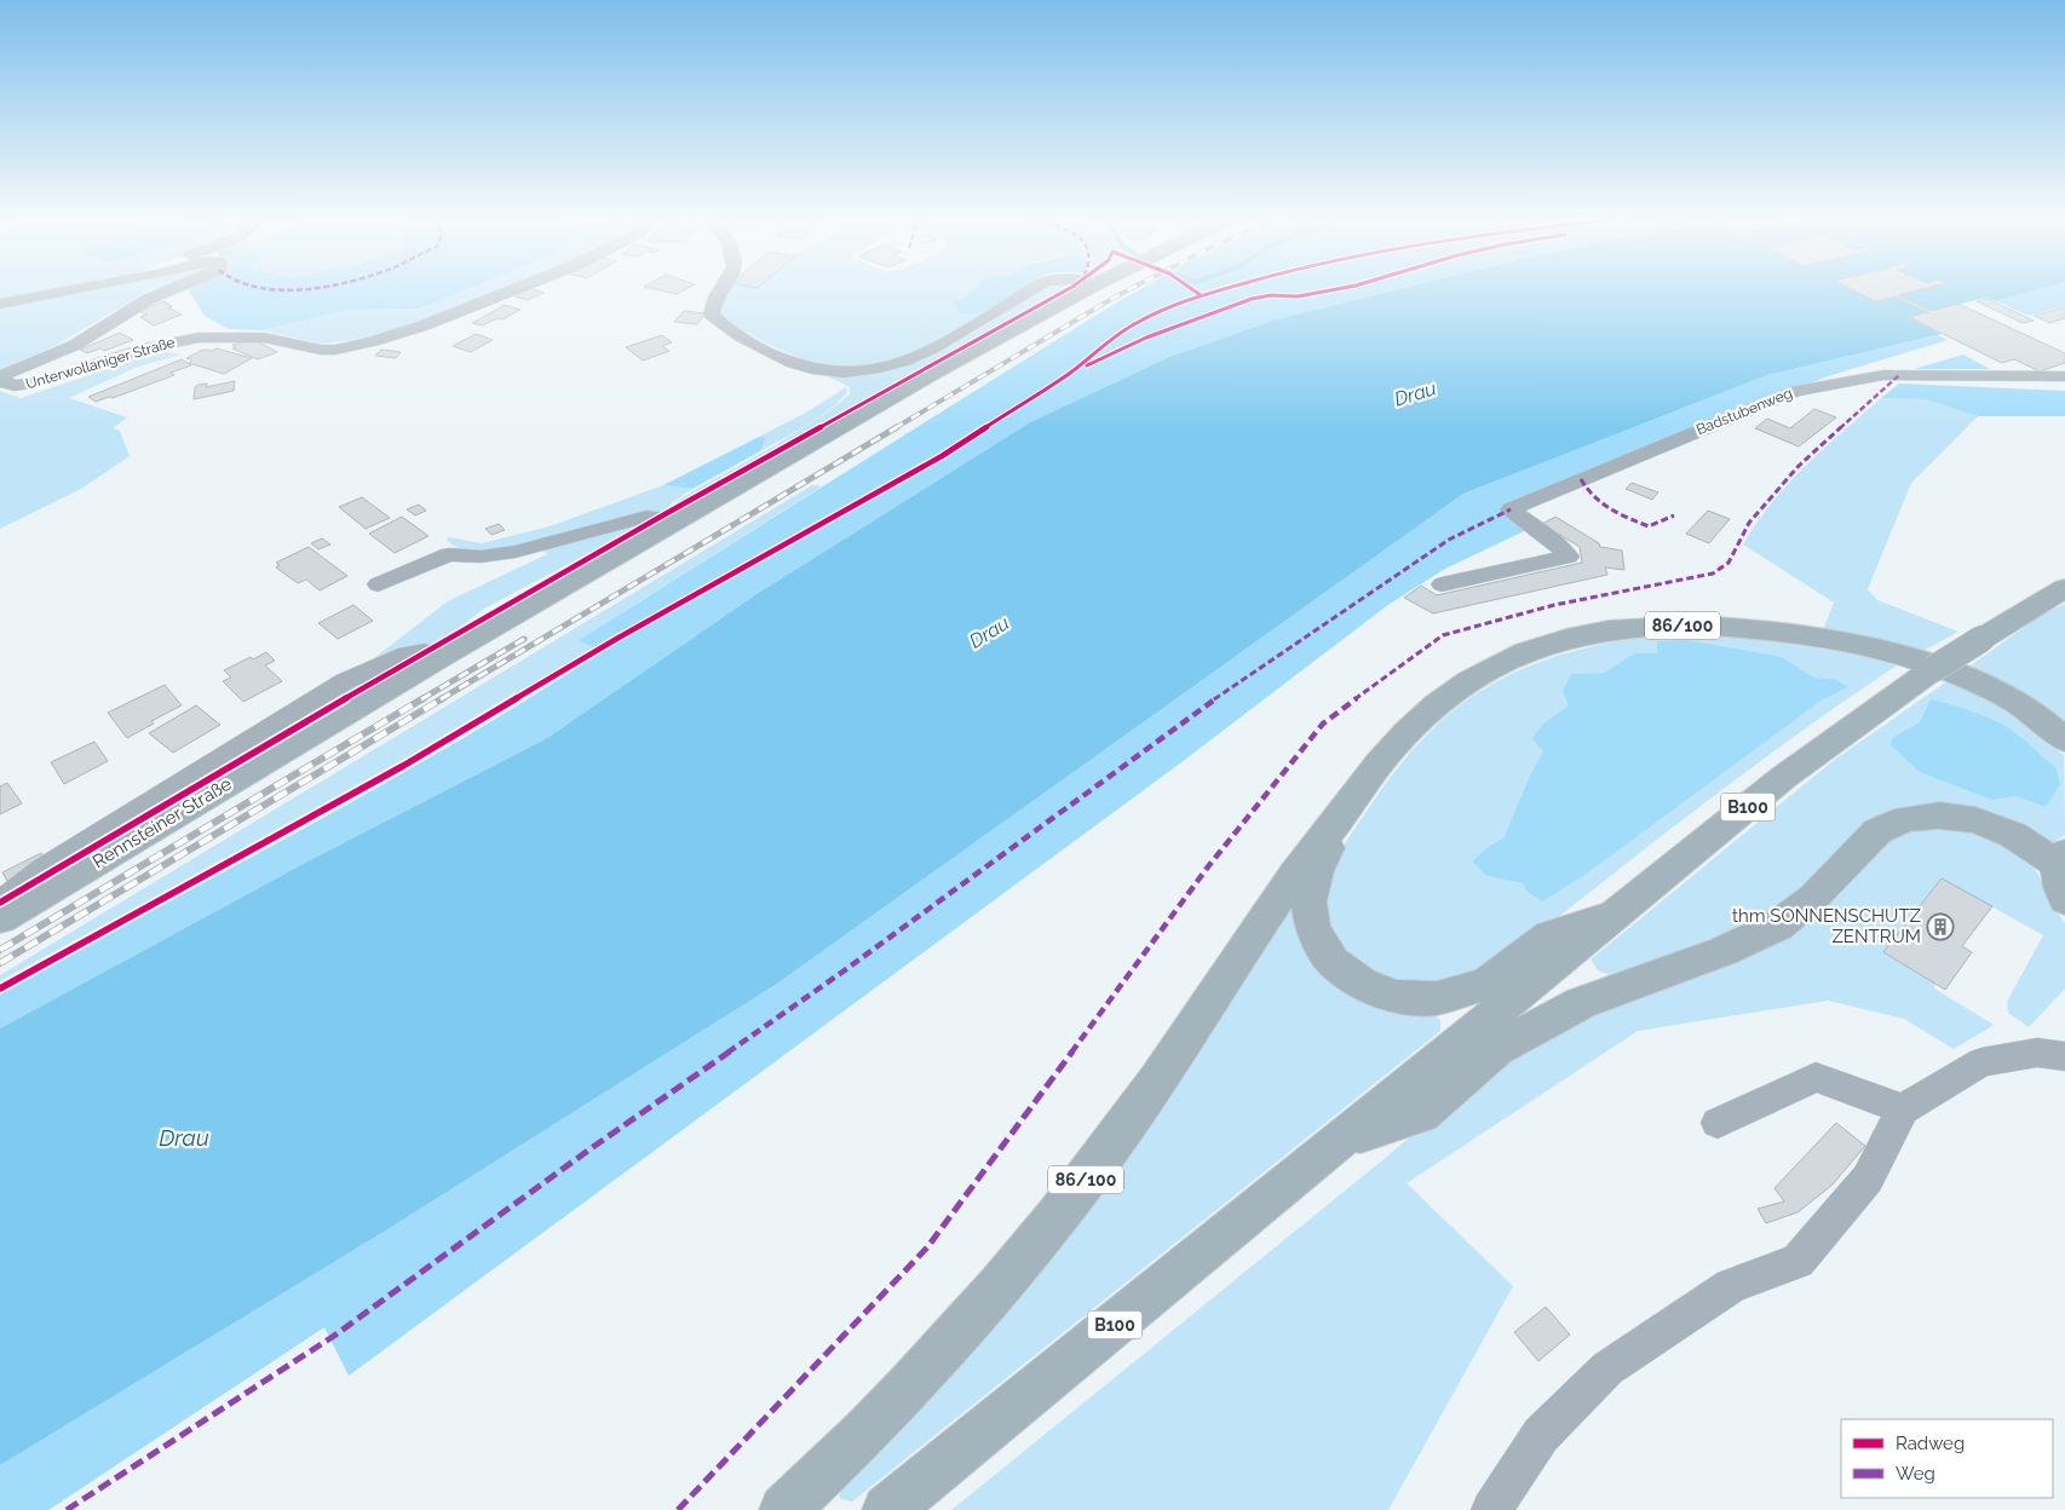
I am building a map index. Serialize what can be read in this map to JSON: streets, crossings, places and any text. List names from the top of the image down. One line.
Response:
{"streets":{"main road":["86/100","B100","Rennsteiner Straße"],"street":["Unterwollaniger Straße","Badstubenweg"]},"crossings":[["86/100","B100"]],"water":["Drau"],"places":{"building":["thm SONNENSCHUTZ ZENTRUM"]},"legend":["Radweg","Weg"]}
